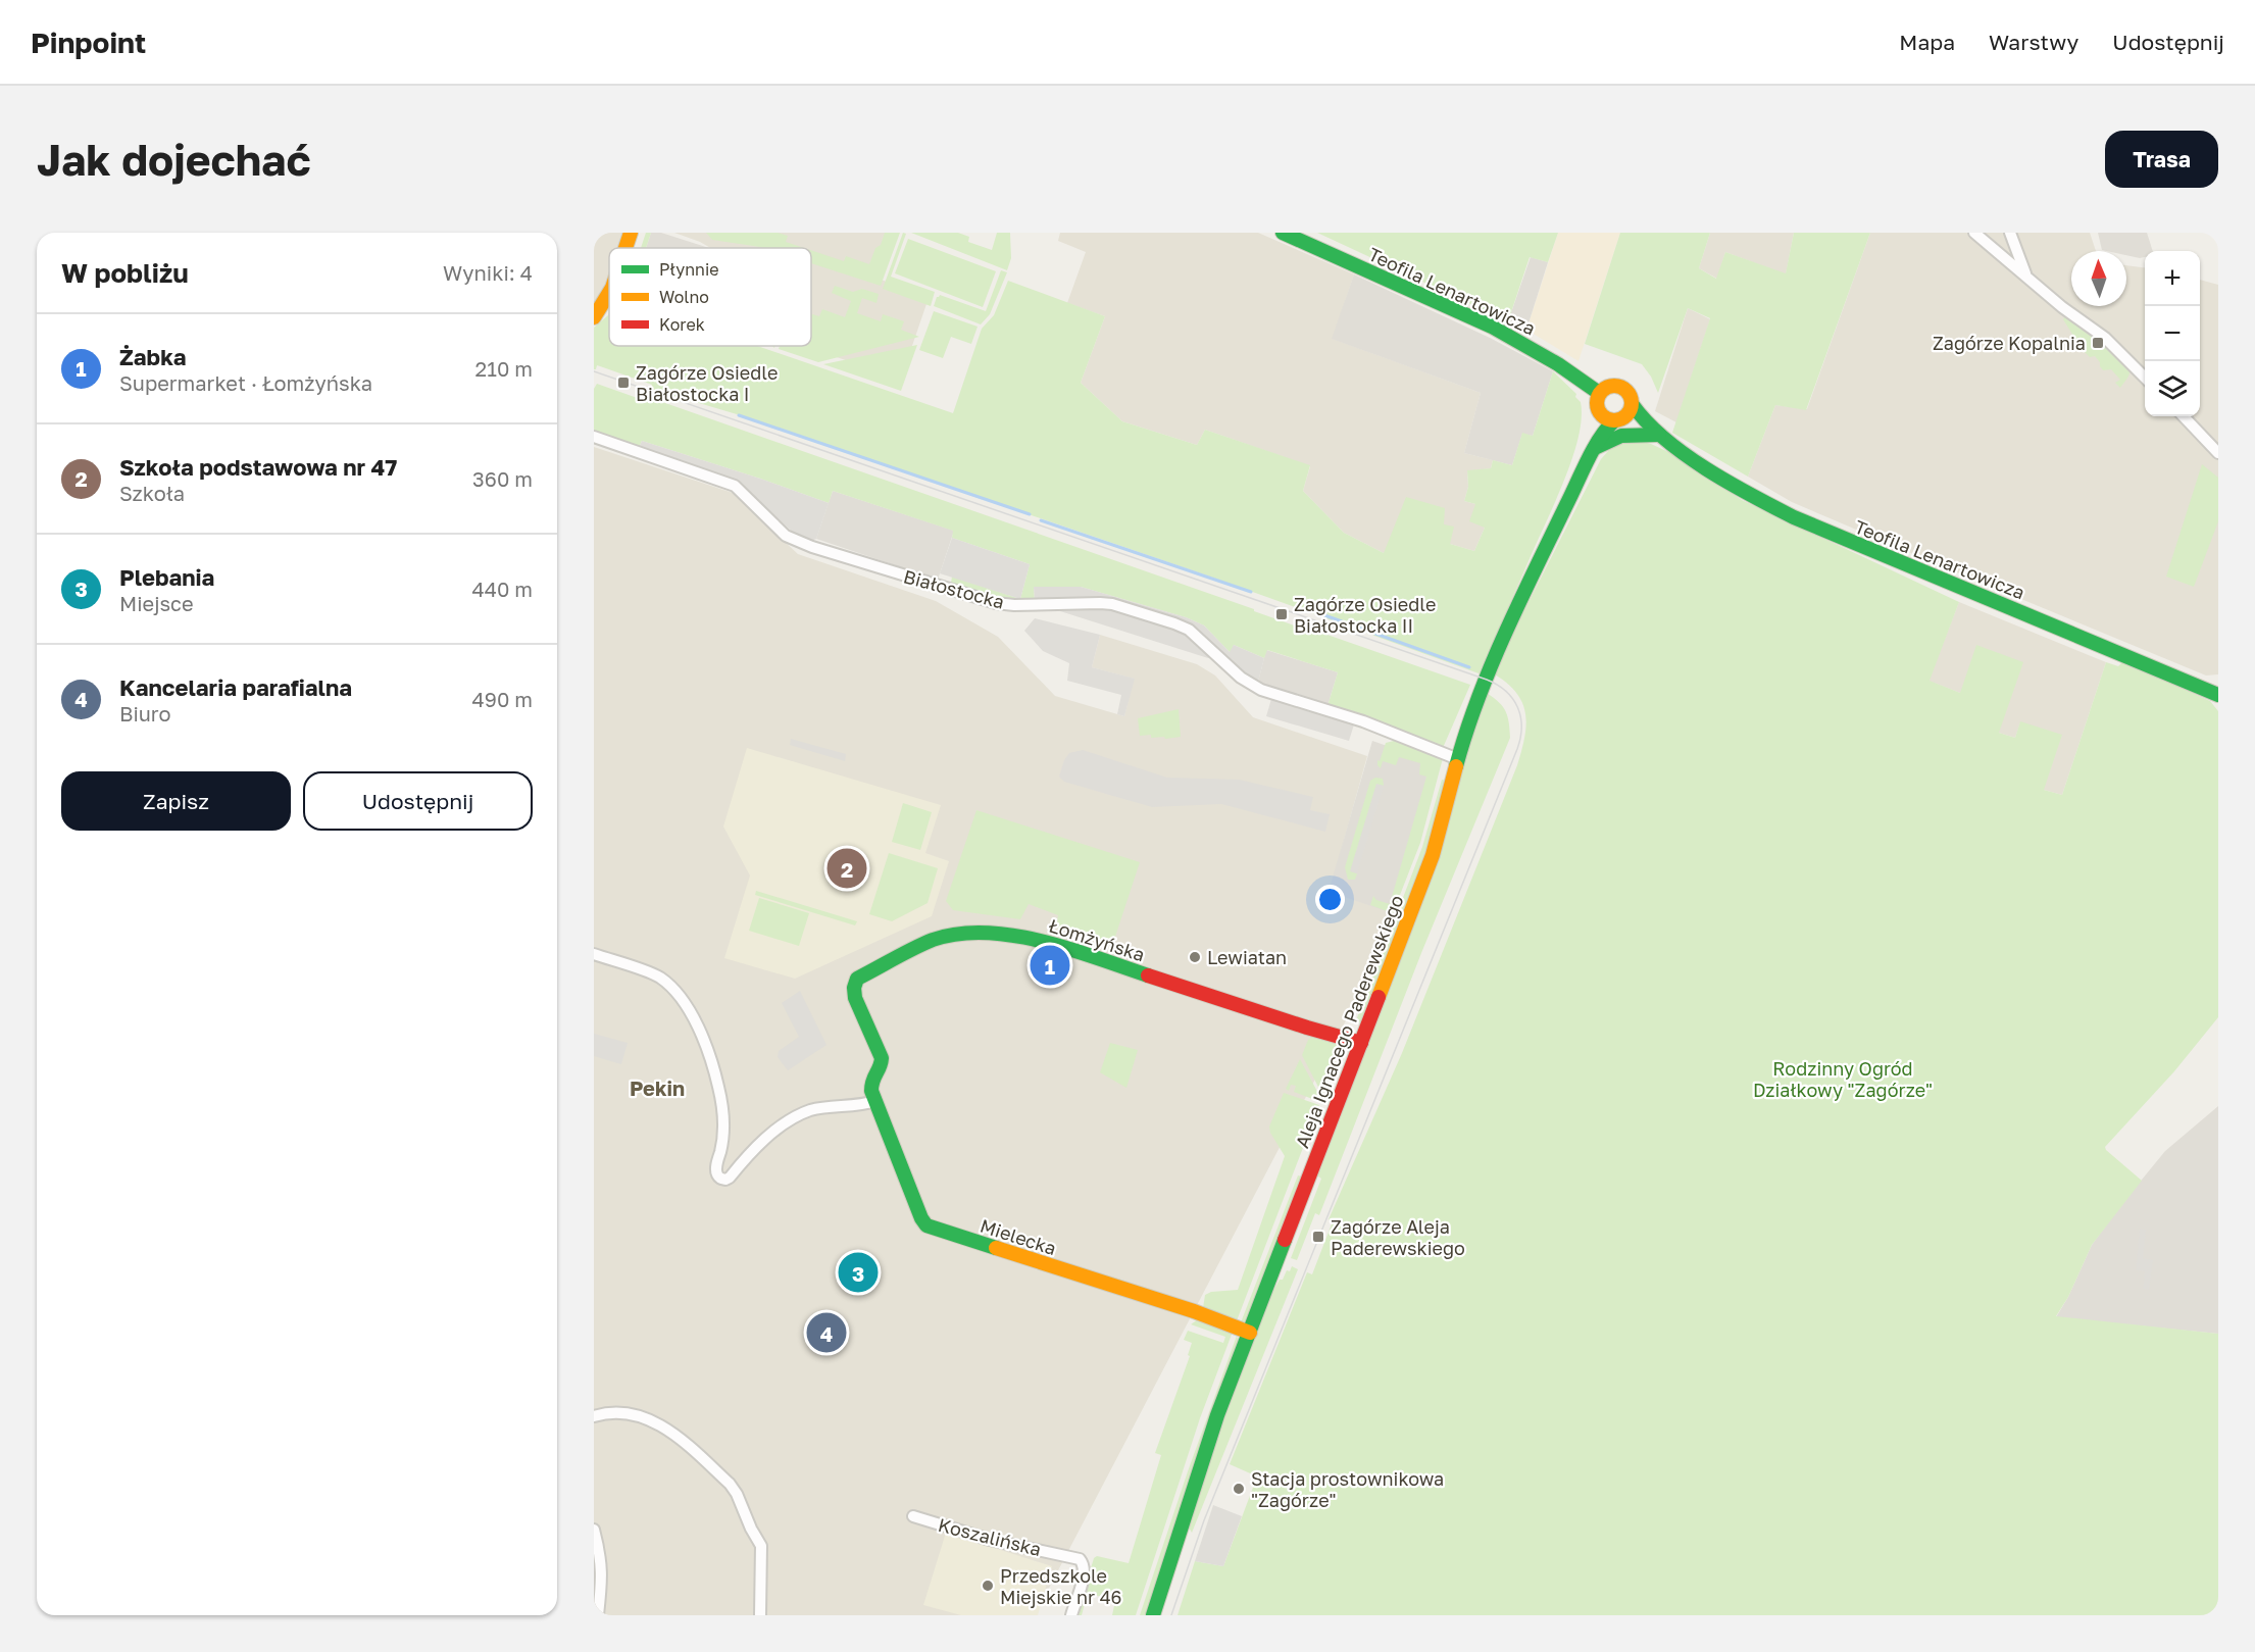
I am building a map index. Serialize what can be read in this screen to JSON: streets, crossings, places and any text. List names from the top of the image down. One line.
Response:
{"streets":{"street":["Teofila Lenartowicza","Białostocka","Łomżyńska","Aleja Ignacego Paderewskiego","Mielecka","Koszalińska"]},"crossings":[["Teofila Lenartowicza","Aleja Ignacego Paderewskiego"],["Białostocka","Aleja Ignacego Paderewskiego"],["Łomżyńska","Aleja Ignacego Paderewskiego"],["Łomżyńska","Mielecka"],["Aleja Ignacego Paderewskiego","Mielecka"]],"districts":["Pekin"],"parks":["Rodzinny Ogród Działkowy \"Zagórze\""],"places":{"transit":["Zagórze Kopalnia","Zagórze Osiedle Białostocka I","Zagórze Osiedle Białostocka II","Zagórze Aleja Paderewskiego"],"other":["Lewiatan","Stacja prostownikowa \"Zagórze\"","Przedszkole Miejskie nr 46"]},"legend":["Płynnie","Wolno","Korek"],"north":"top","page":{"header":"Pinpoint","nav":["Mapa","Warstwy","Udostępnij"],"buttons":["Trasa",["Zapisz","Udostępnij"]],"title":"Jak dojechać","heading":["W pobliżu","Wyniki: 4"],"map_buttons":["+","−"],"list":[{"mark":"1","name":"Żabka","note":"Supermarket · Łomżyńska","value":"210 m"},{"mark":"2","name":"Szkoła podstawowa nr 47","note":"Szkoła","value":"360 m"},{"mark":"3","name":"Plebania","note":"Miejsce","value":"440 m"},{"mark":"4","name":"Kancelaria parafialna","note":"Biuro","value":"490 m"}],"pins":["2","1","3","4"]}}
